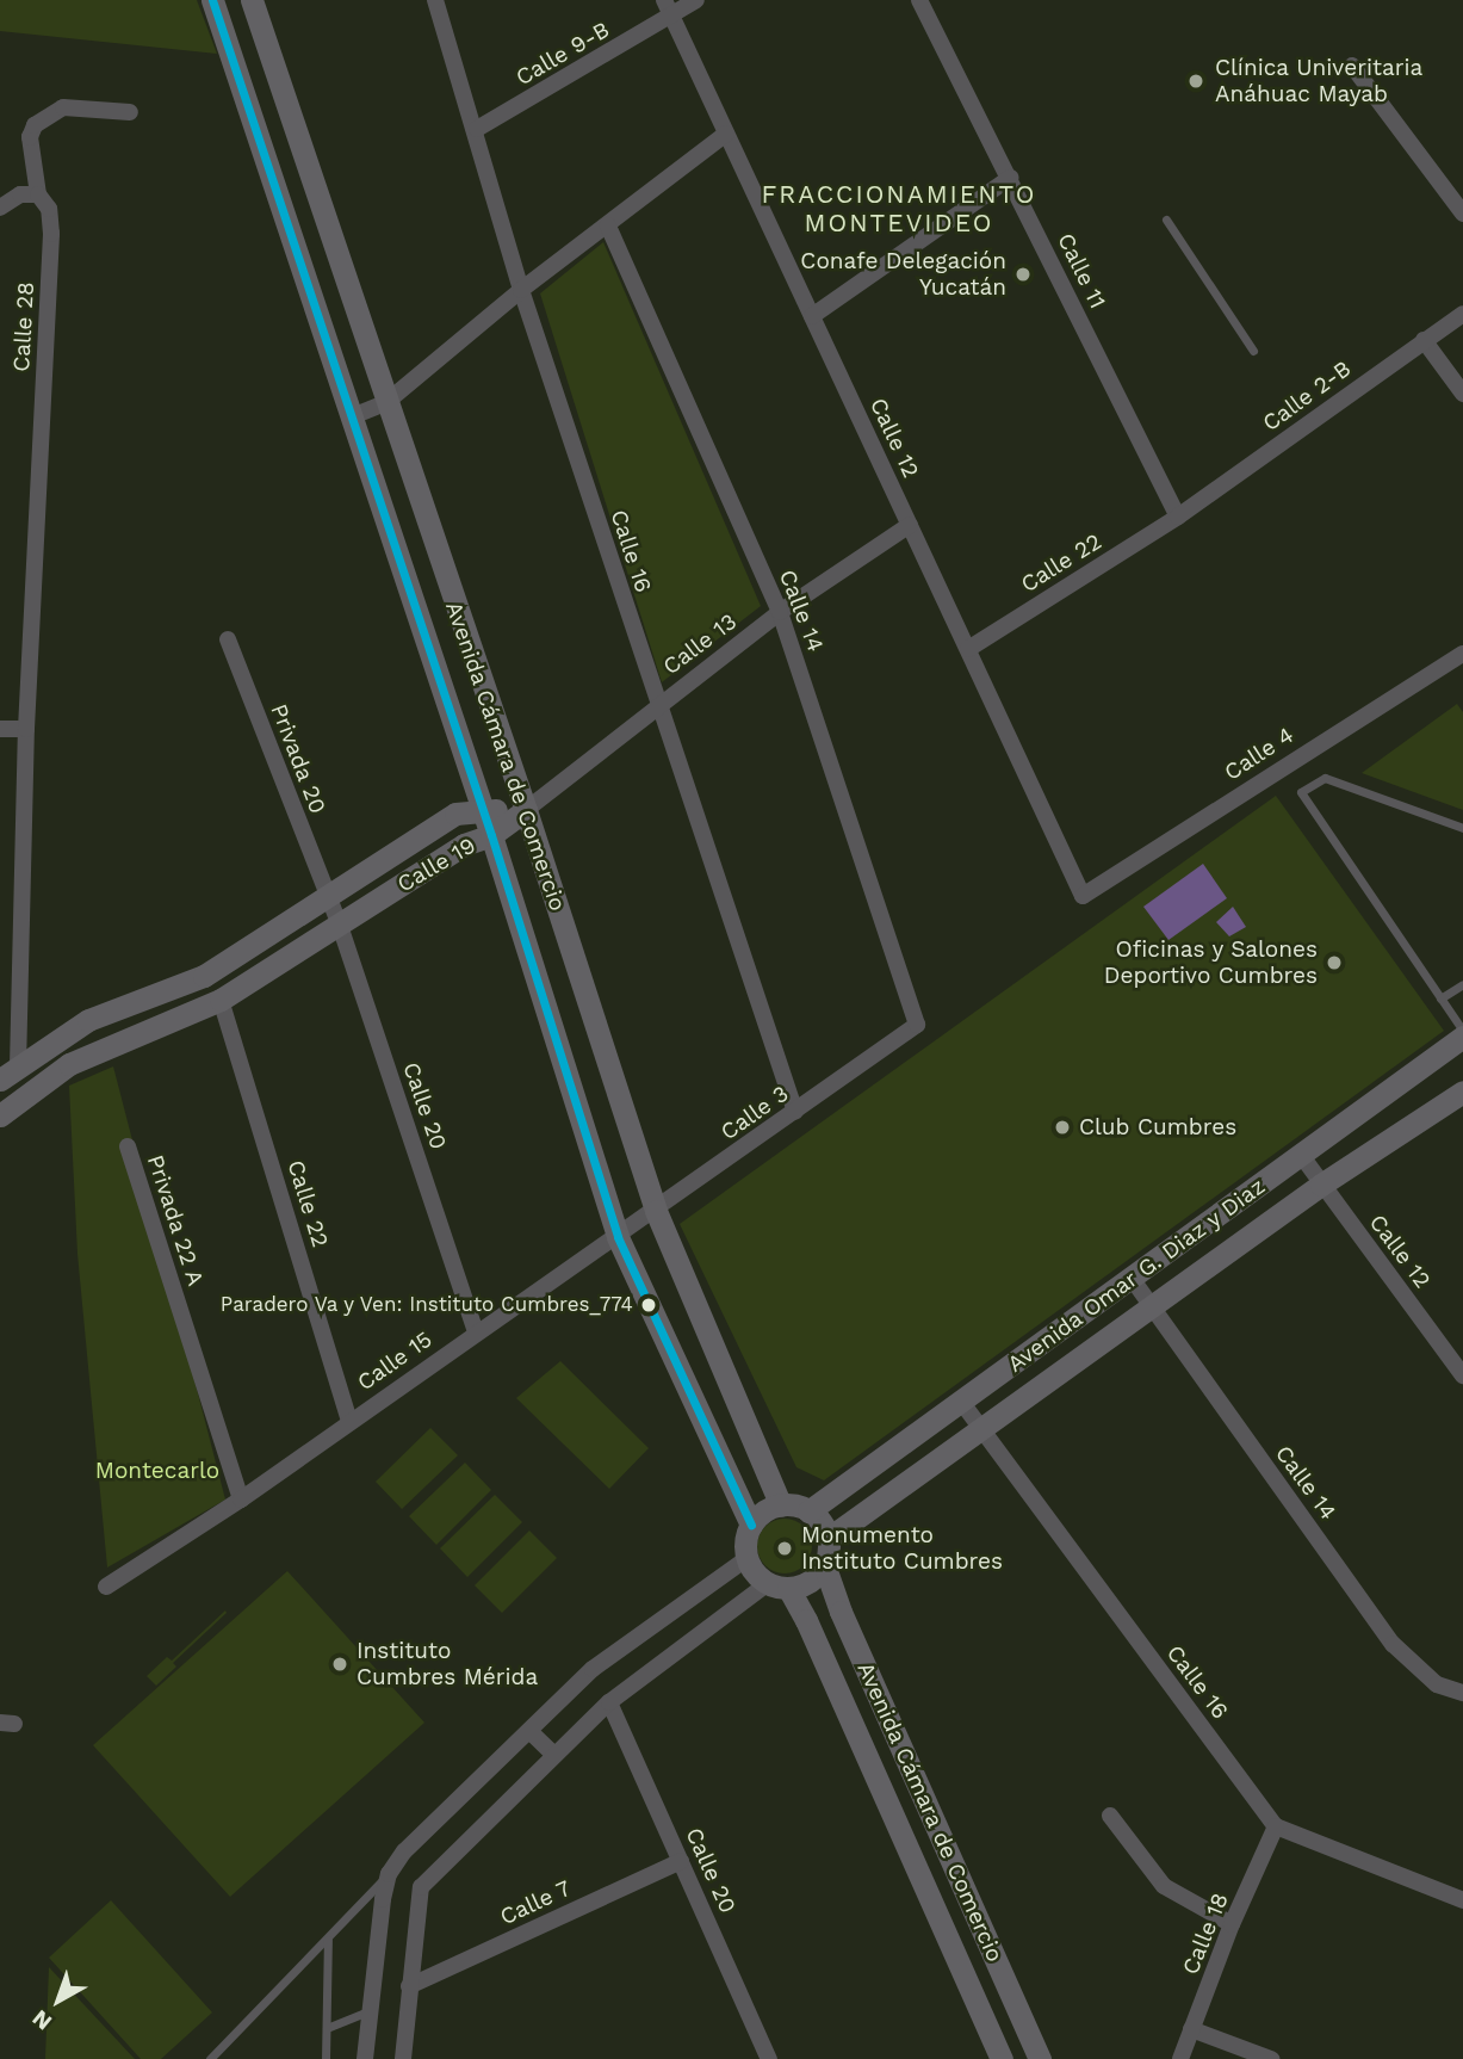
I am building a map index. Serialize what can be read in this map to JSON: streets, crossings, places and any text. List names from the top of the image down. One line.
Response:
{"streets":{"main road":["Avenida Cámara de Comercio","Calle 19","Avenida Omar G. Diaz y Diaz"],"street":["Calle 9-B","Calle 11","Calle 28","Calle 2-B","Calle 12","Calle 16","Calle 22","Calle 14","Calle 13","Calle 4","Privada 20","Calle 20","Calle 3","Privada 22 A","Calle 15","Calle 7","Calle 18"]},"crossings":[["Calle 9-B","Calle 12"],["Calle 9-B","Calle 16"],["Calle 11","Calle 2-B"],["Calle 11","Calle 22"],["Calle 28","Calle 19"],["Calle 2-B","Calle 22"],["Calle 12","Calle 22"],["Calle 12","Calle 13"],["Calle 12","Calle 4"],["Calle 12","Avenida Omar G. Diaz y Diaz"],["Calle 16","Calle 13"],["Calle 16","Calle 3"],["Calle 16","Avenida Omar G. Diaz y Diaz"],["Calle 16","Calle 18"],["Calle 22","Calle 19"],["Calle 22","Calle 15"],["Calle 14","Calle 13"],["Calle 14","Calle 3"],["Calle 14","Avenida Omar G. Diaz y Diaz"],["Calle 13","Avenida Cámara de Comercio"],["Calle 13","Calle 19"],["Avenida Cámara de Comercio","Calle 19"],["Avenida Cámara de Comercio","Calle 3"],["Avenida Cámara de Comercio","Avenida Omar G. Diaz y Diaz"],["Avenida Cámara de Comercio","Calle 15"],["Privada 20","Calle 19"],["Privada 20","Calle 20"],["Calle 19","Calle 20"],["Calle 20","Calle 15"],["Calle 20","Calle 7"],["Calle 3","Calle 15"],["Privada 22 A","Calle 15"]],"districts":["FRACCIONAMIENTO MONTEVIDEO"],"parks":["Montecarlo"],"places":["Clínica Univeritaria Anáhuac Mayab","Conafe Delegación Yucatán","Oficinas y Salones Deportivo Cumbres","Club Cumbres","Paradero Va y Ven: Instituto Cumbres_774","Monumento Instituto Cumbres","Instituto Cumbres Mérida"],"north":"bottom left"}
